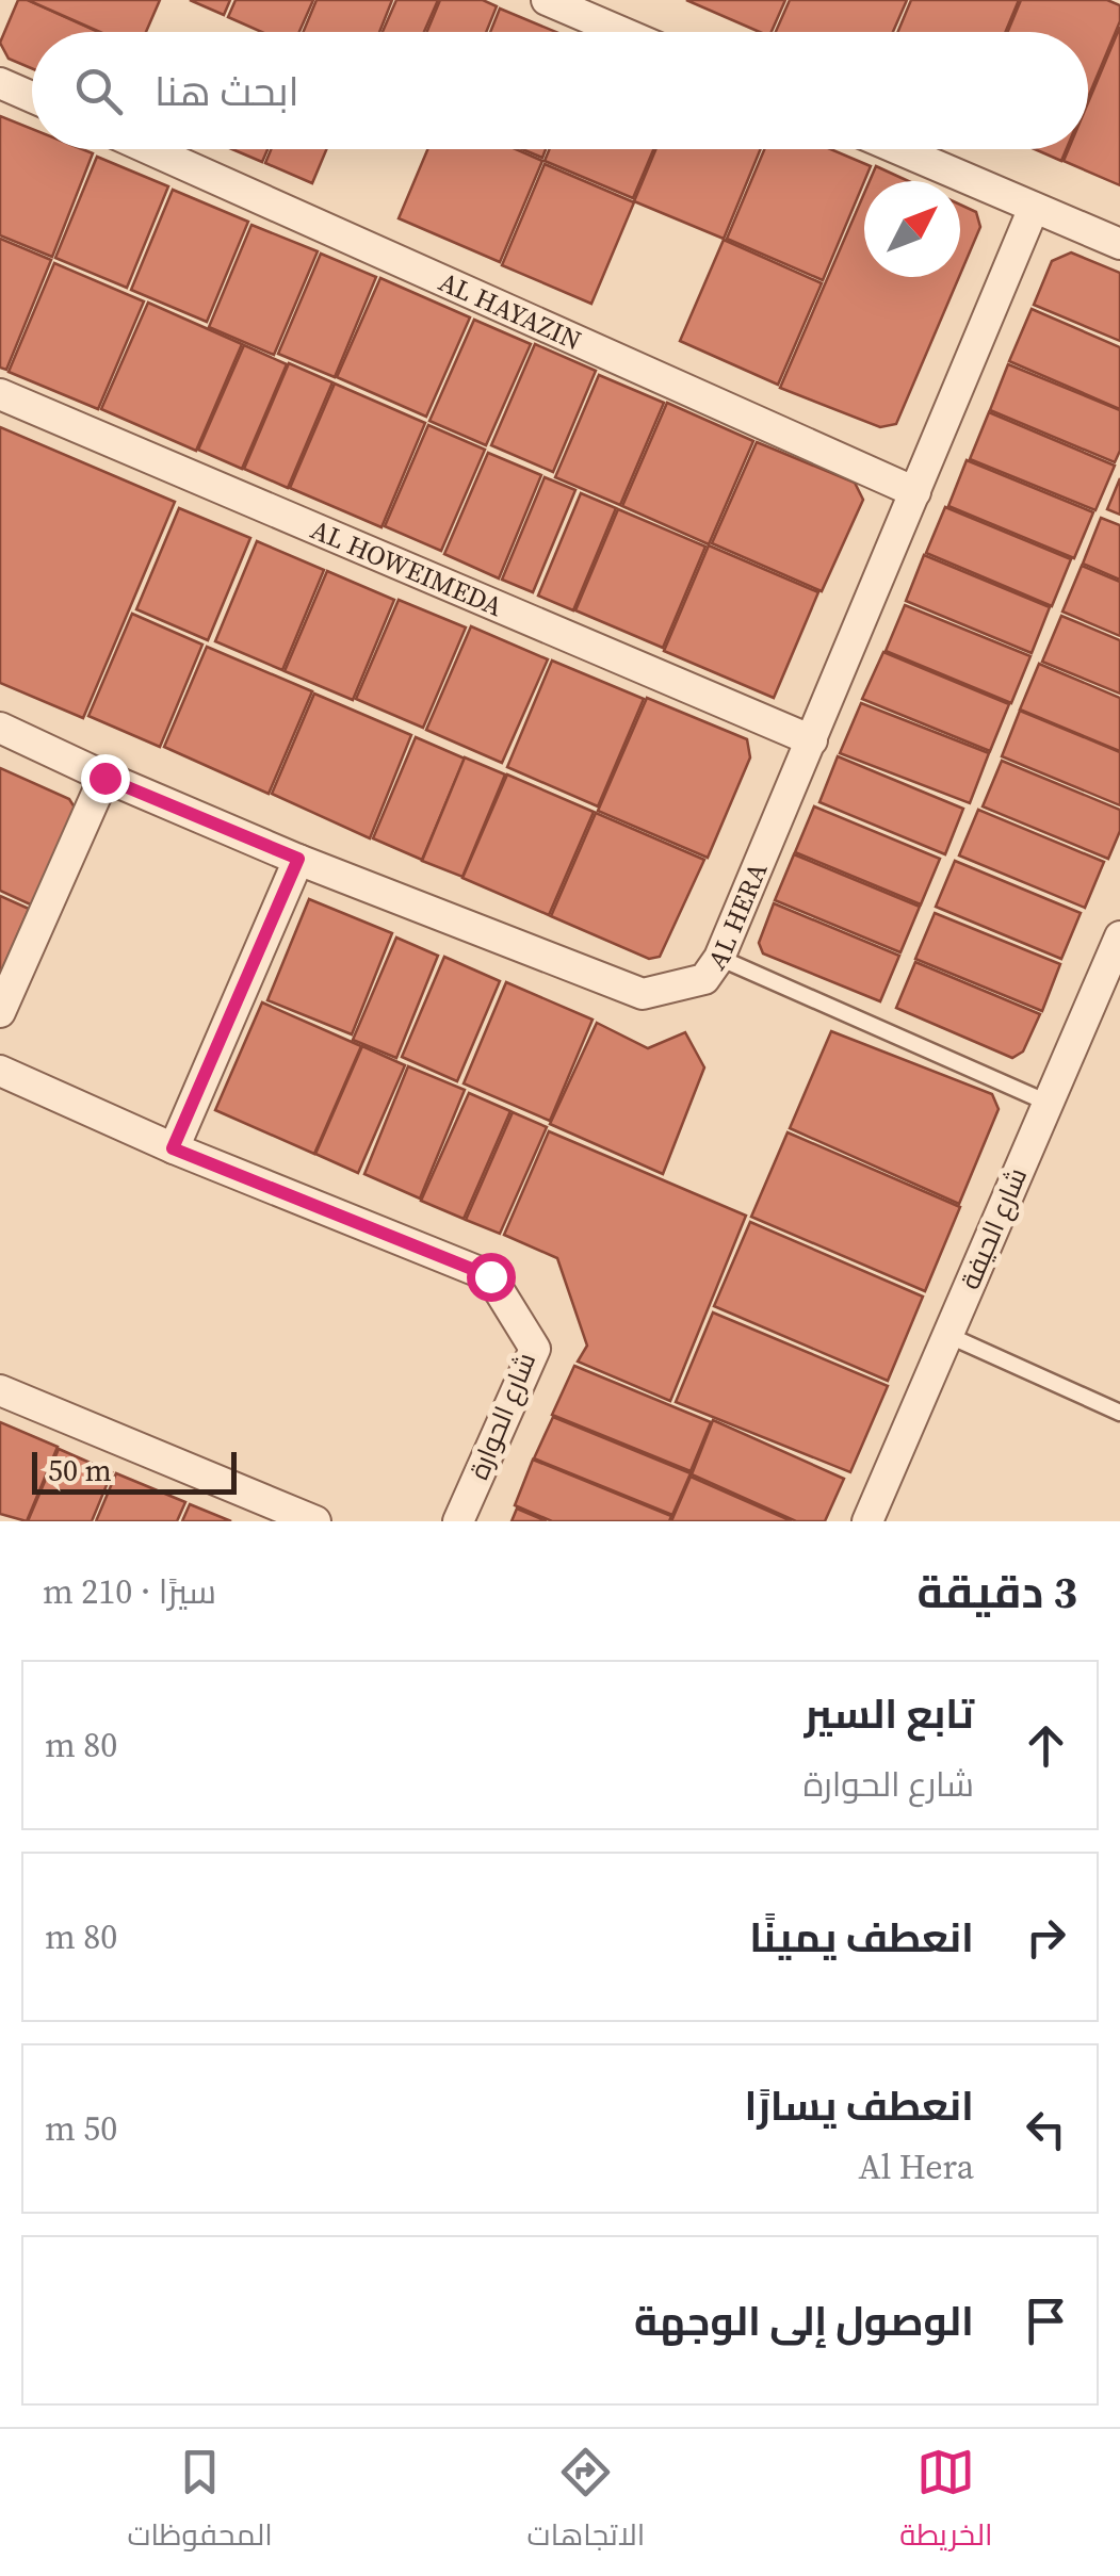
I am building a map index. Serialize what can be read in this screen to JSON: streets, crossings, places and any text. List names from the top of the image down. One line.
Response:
{"streets":{"street":["AL HAYAZIN","AL HOWEIMEDA","AL HERA","شارع الحيفة","شارع الحوارة"]},"crossings":[["AL HAYAZIN","AL HERA"],["AL HOWEIMEDA","AL HERA"]],"scale_bar":"50 m","north":"top right","page":{"search":"ابحث هنا","scale":"50 m","heading":["3 دقيقة","سيرًا · 210 m"],"list":[["تابع السير","شارع الحوارة","80 m"],["انعطف يمينًا","80 m"],["انعطف يسارًا","Al Hera","50 m"],"الوصول إلى الوجهة"],"nav":["الخريطة","الاتجاهات","المحفوظات"]}}
